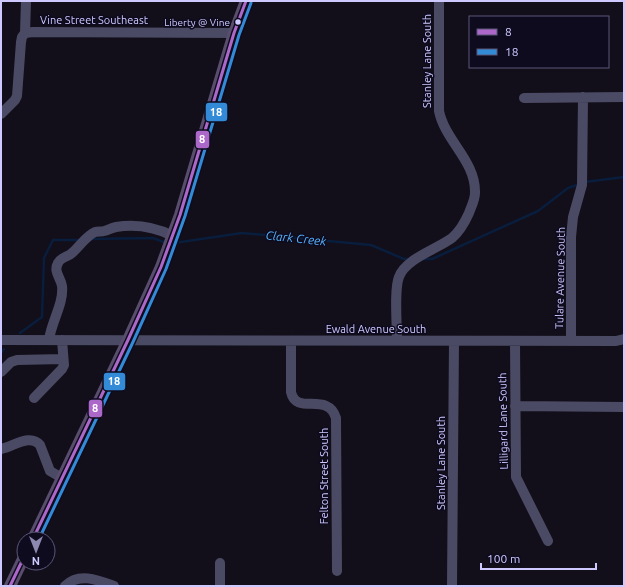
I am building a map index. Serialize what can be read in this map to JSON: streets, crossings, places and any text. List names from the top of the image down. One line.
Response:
{"streets":{"street":["Vine Street Southeast","Stanley Lane South","Tulare Avenue South","Ewald Avenue South","Lilligard Lane South","Felton Street South"]},"crossings":[["Stanley Lane South","Ewald Avenue South"],["Tulare Avenue South","Ewald Avenue South"],["Ewald Avenue South","Lilligard Lane South"],["Ewald Avenue South","Felton Street South"]],"water":["Clark Creek"],"places":["Liberty @ Vine"],"lines":["transit line 8","transit line 18"],"legend":["8","18"],"scale_bar":"100 m","north":"bottom"}
